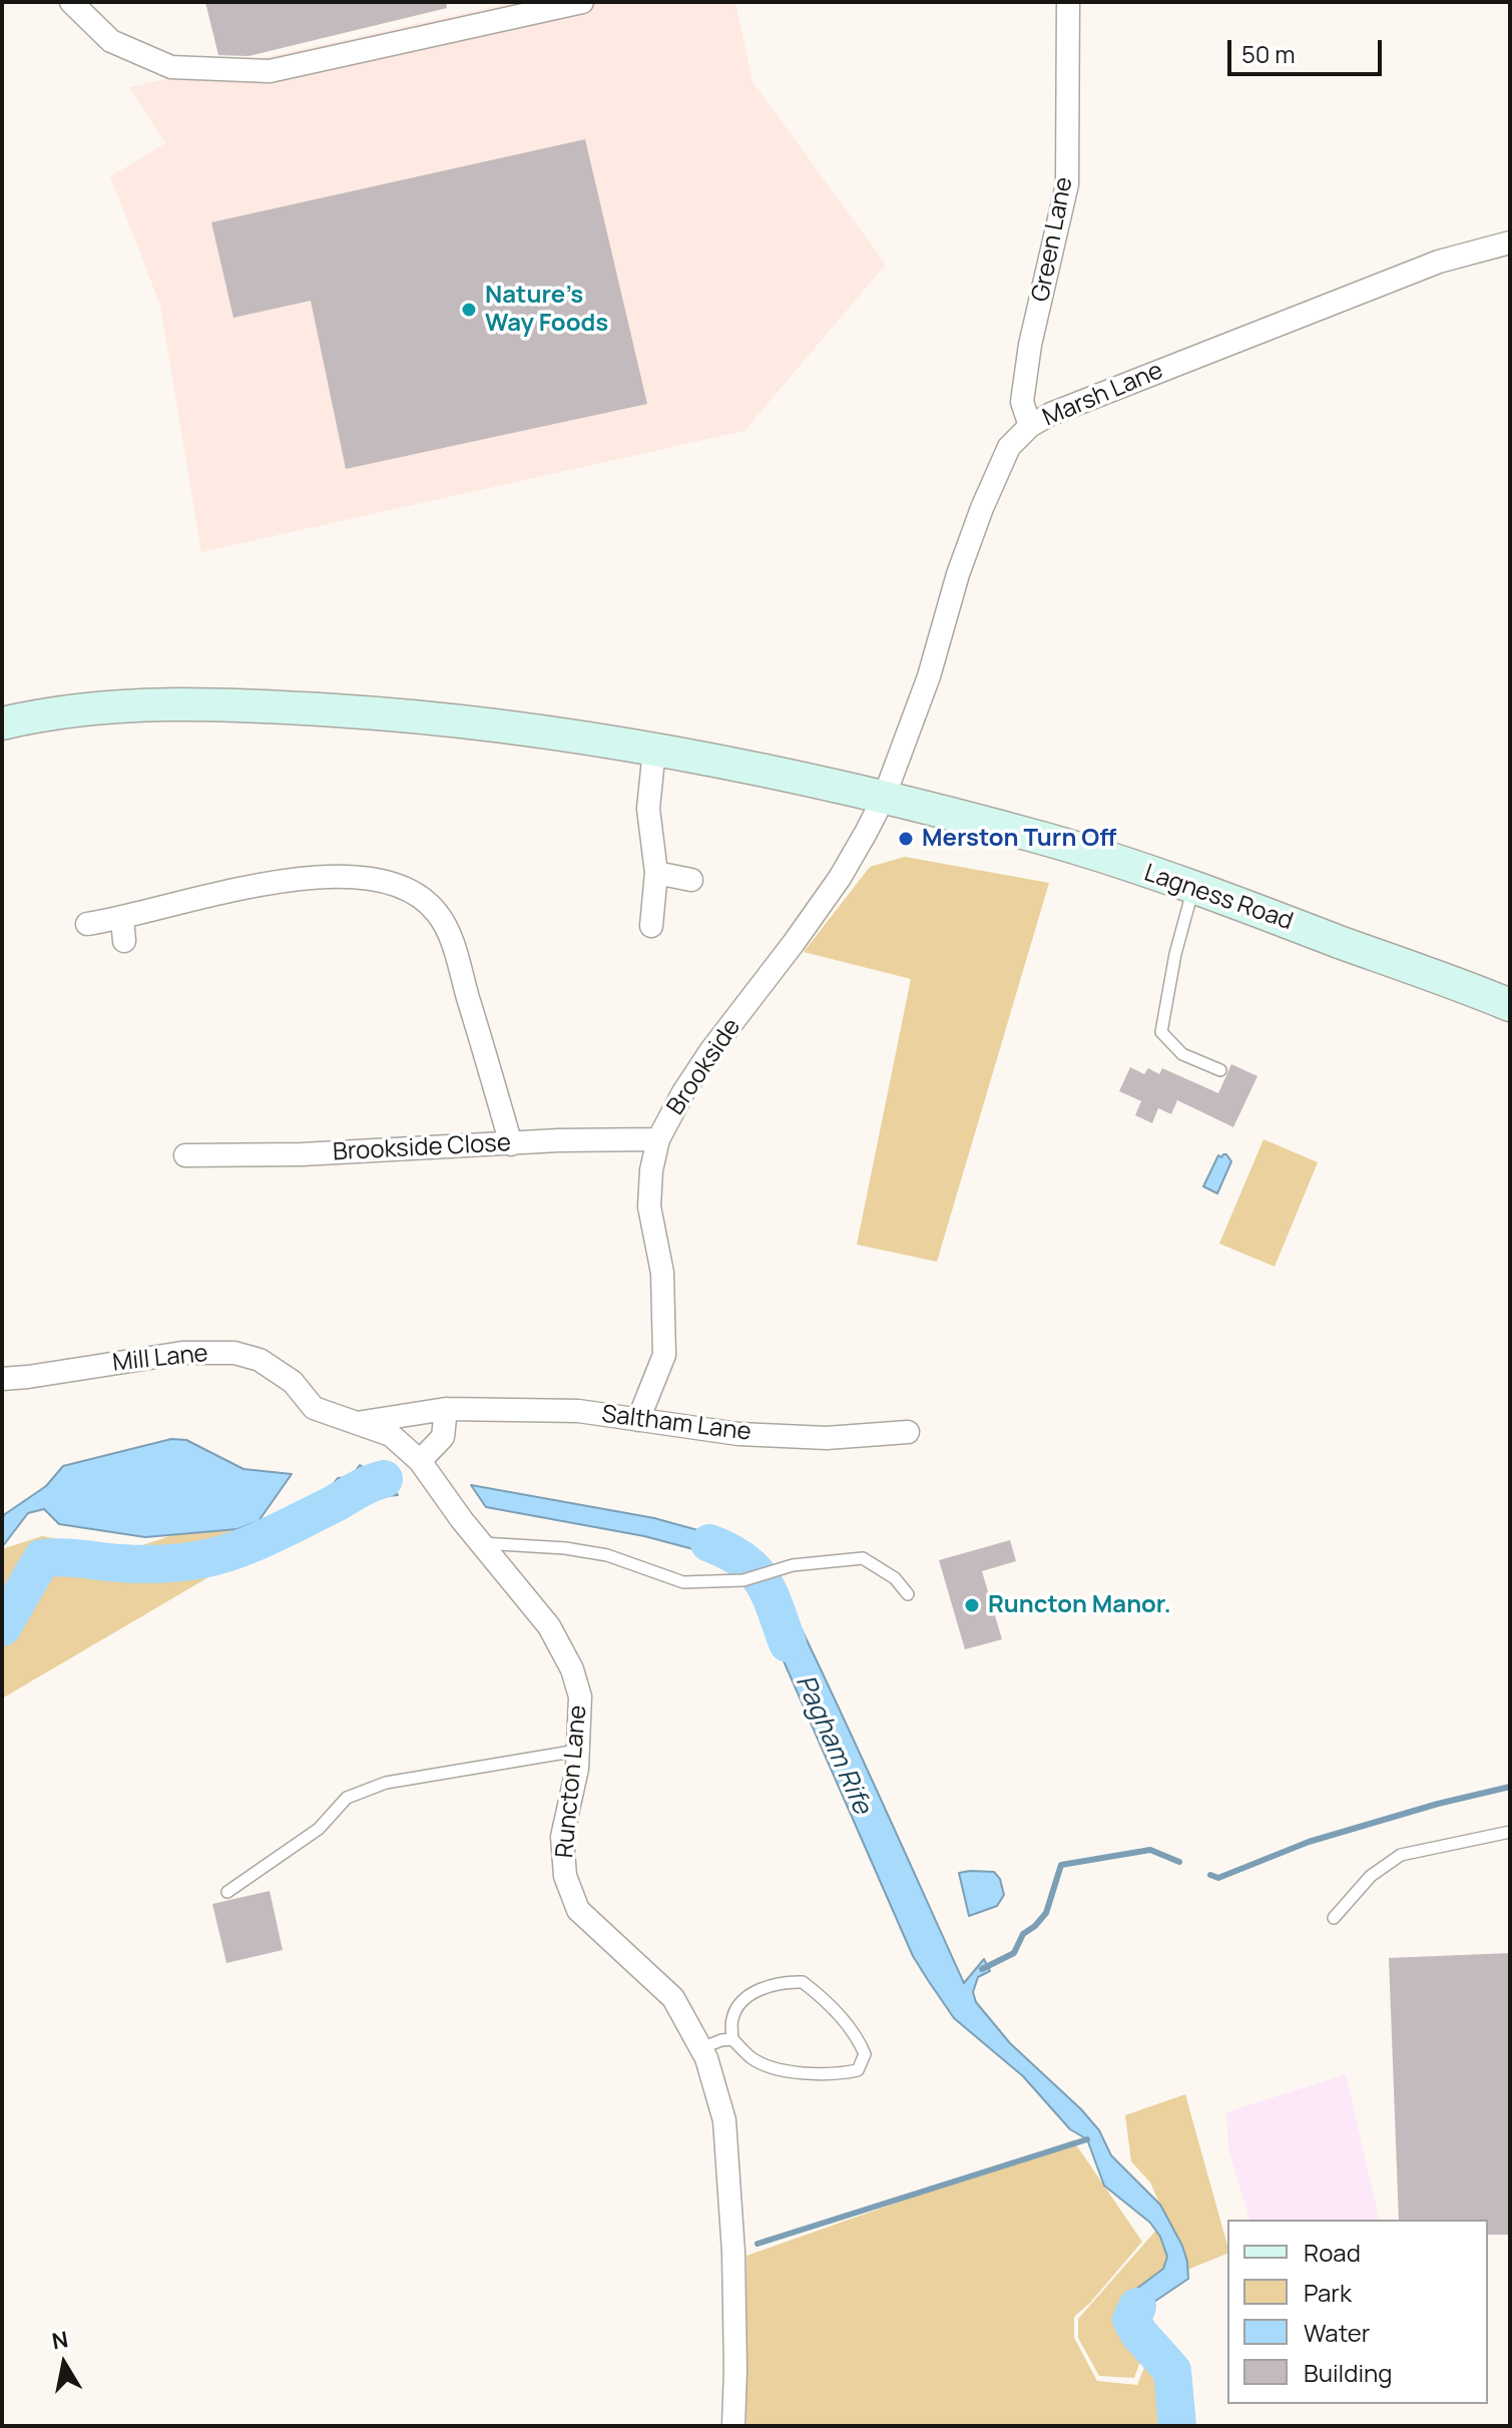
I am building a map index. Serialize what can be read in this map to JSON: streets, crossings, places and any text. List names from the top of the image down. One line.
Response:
{"streets":{"main road":["Lagness Road"],"street":["Green Lane","Marsh Lane","Brookside","Brookside Close","Mill Lane","Saltham Lane","Runcton Lane"]},"crossings":[["Green Lane","Marsh Lane"],["Marsh Lane","Lagness Road"],["Marsh Lane","Brookside"],["Lagness Road","Brookside"],["Brookside","Brookside Close"],["Brookside","Saltham Lane"],["Mill Lane","Saltham Lane"],["Mill Lane","Runcton Lane"]],"water":["Pagham Rife"],"places":["Nature’s Way Foods","Merston Turn Off","Runcton Manor."],"legend":["Road","Park","Water","Building"],"scale_bar":"50 m","north":"top"}
